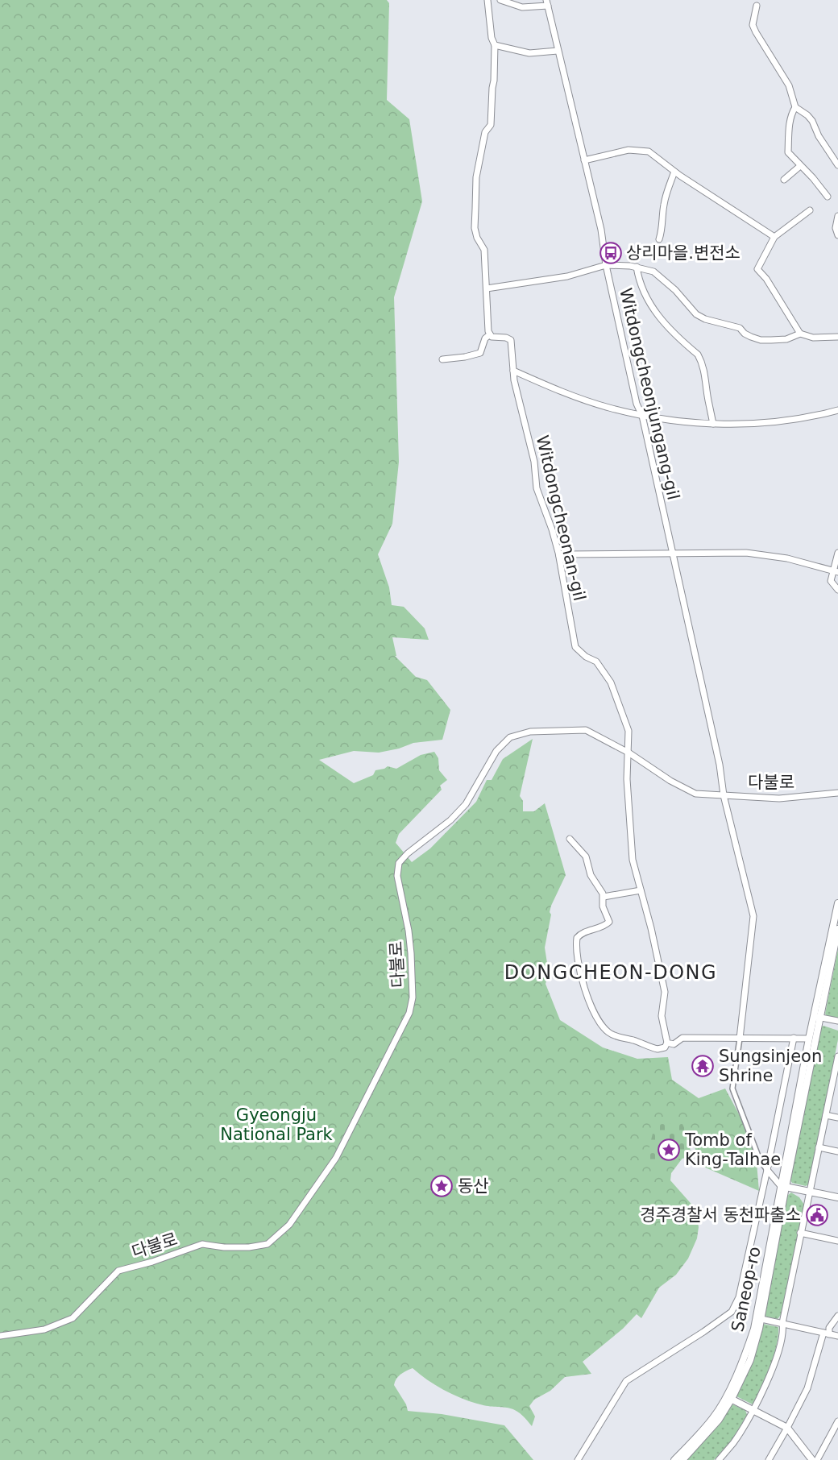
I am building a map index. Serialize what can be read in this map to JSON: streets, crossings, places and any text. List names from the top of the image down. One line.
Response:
{"streets":{"street":["Witdongcheonjungang-gil","Witdongcheonan-gil","다불로","Saneop-ro"]},"crossings":[["Witdongcheonjungang-gil","다불로"],["Witdongcheonan-gil","다불로"]],"districts":["DONGCHEON-DONG"],"parks":["Gyeongju National Park"],"places":{"bus stop":["상리마을.변전소"],"temple":["Sungsinjeon Shrine"],"place":["Tomb of King-Talhae","동산"],"public building":["경주경찰서 동천파출소"]}}
